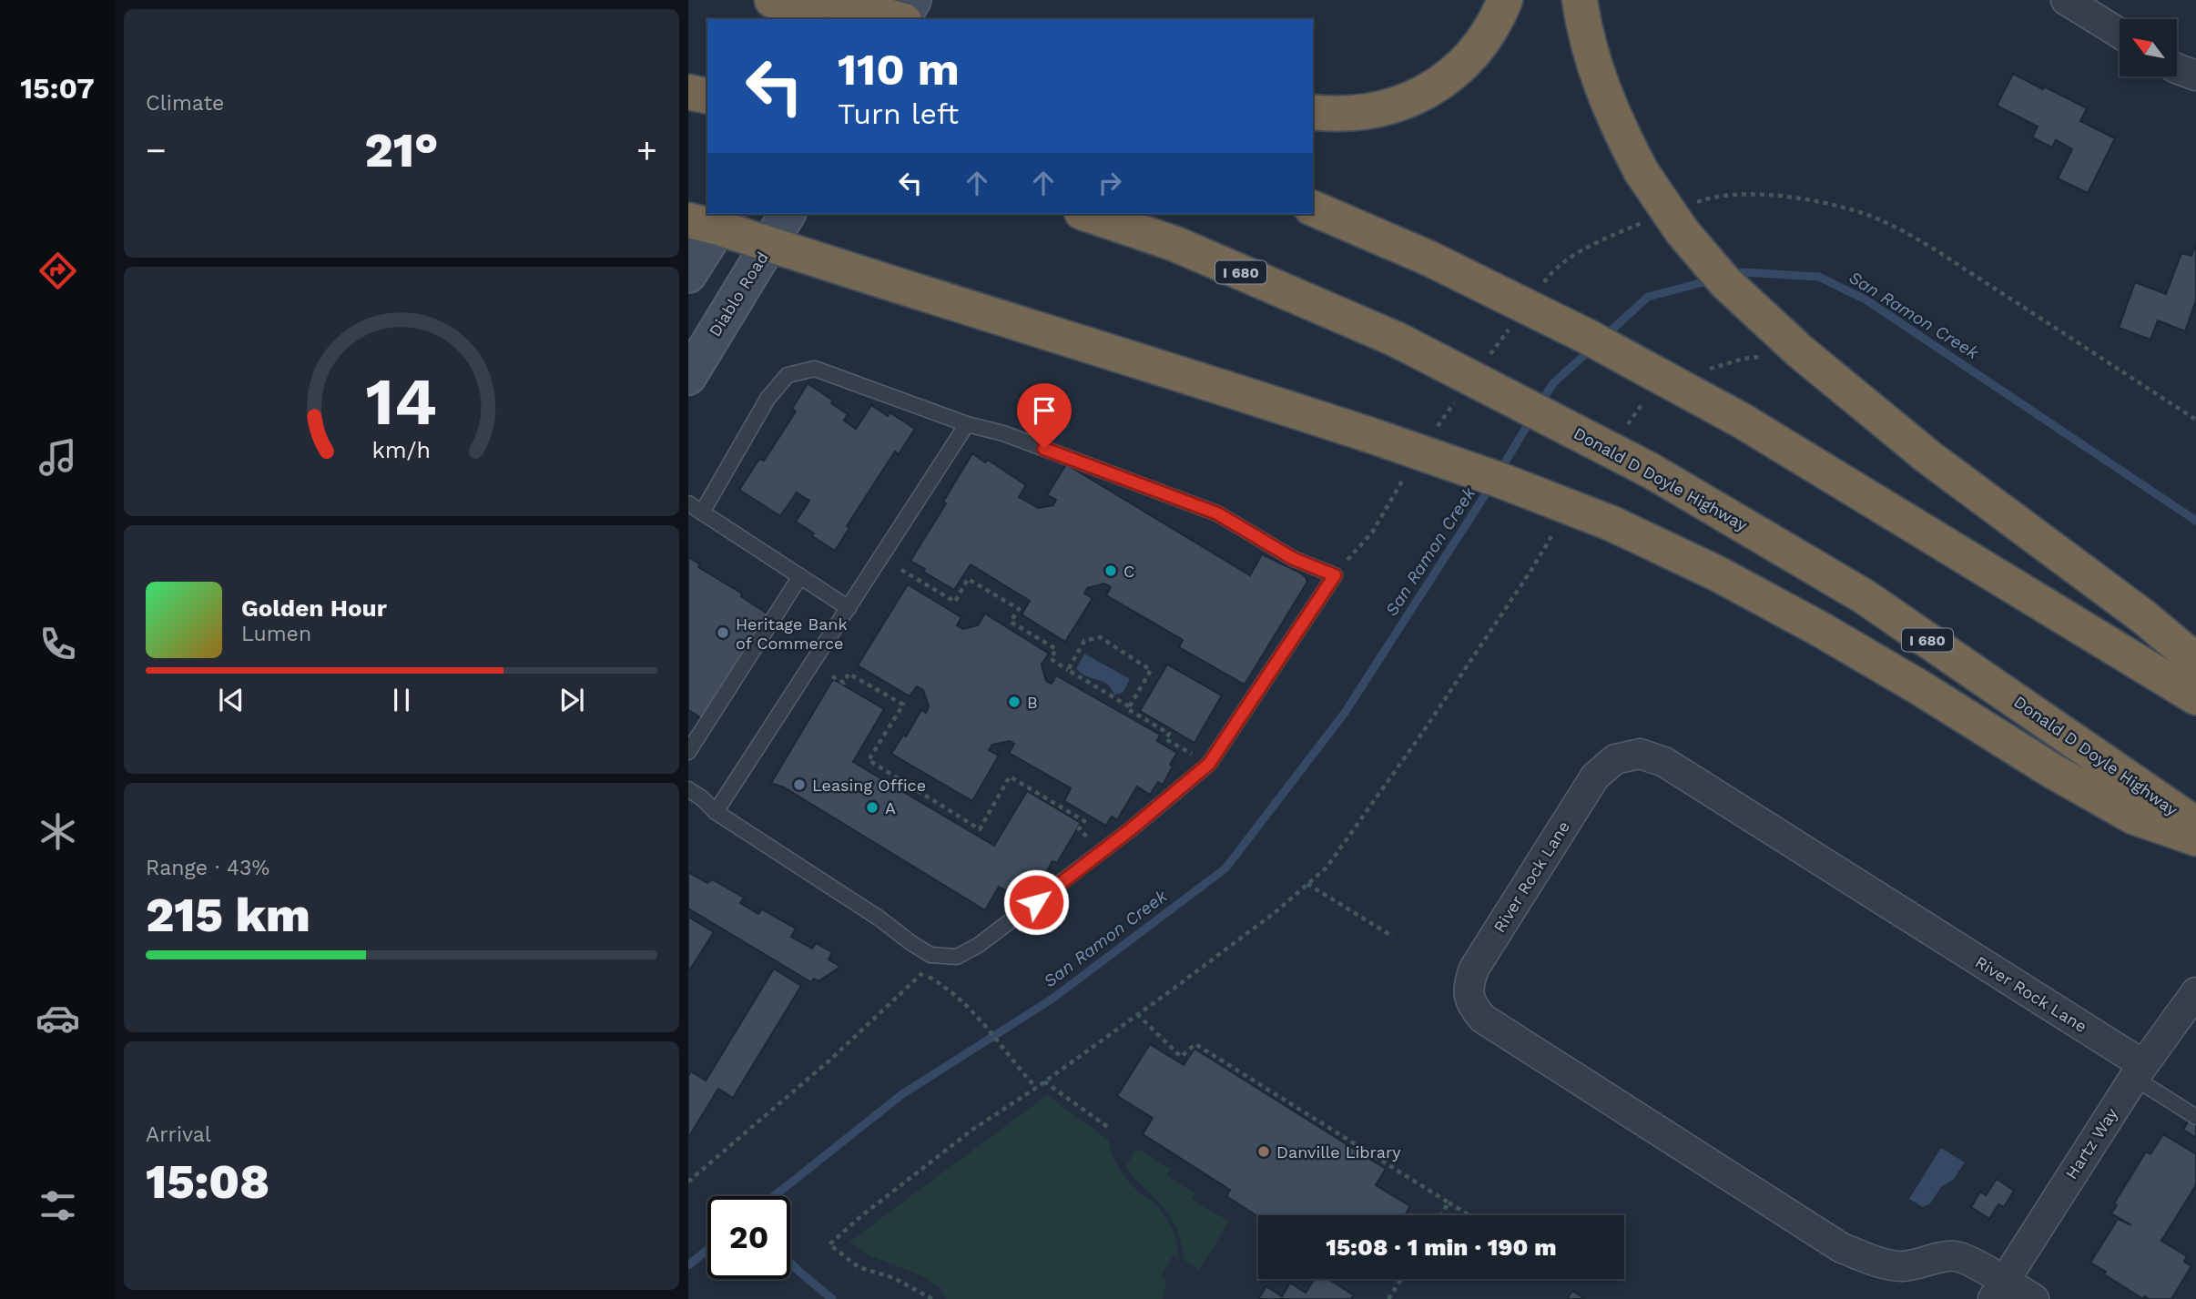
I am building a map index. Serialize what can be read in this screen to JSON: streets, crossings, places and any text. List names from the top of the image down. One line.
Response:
{"streets":{"highway":["I 680","Donald D Doyle Highway"],"street":["Diablo Road","River Rock Lane","Hartz Way"]},"crossings":[["River Rock Lane","Hartz Way"]],"water":["San Ramon Creek"],"places":["C","Heritage Bank of Commerce","B","Leasing Office","A","Danville Library"],"north":"top left","page":{"tabs":"15:07","tile":["Climate",["Range · 43%","215 km"],["Arrival","15:08"]],"turn":["110 m","Turn left"],"heat":["−","21°","+"],"song":["Golden Hour","Lumen"],"limit":"20","trip":"15:08 · 1 min · 190 m","gauge":["14","km/h"]}}
